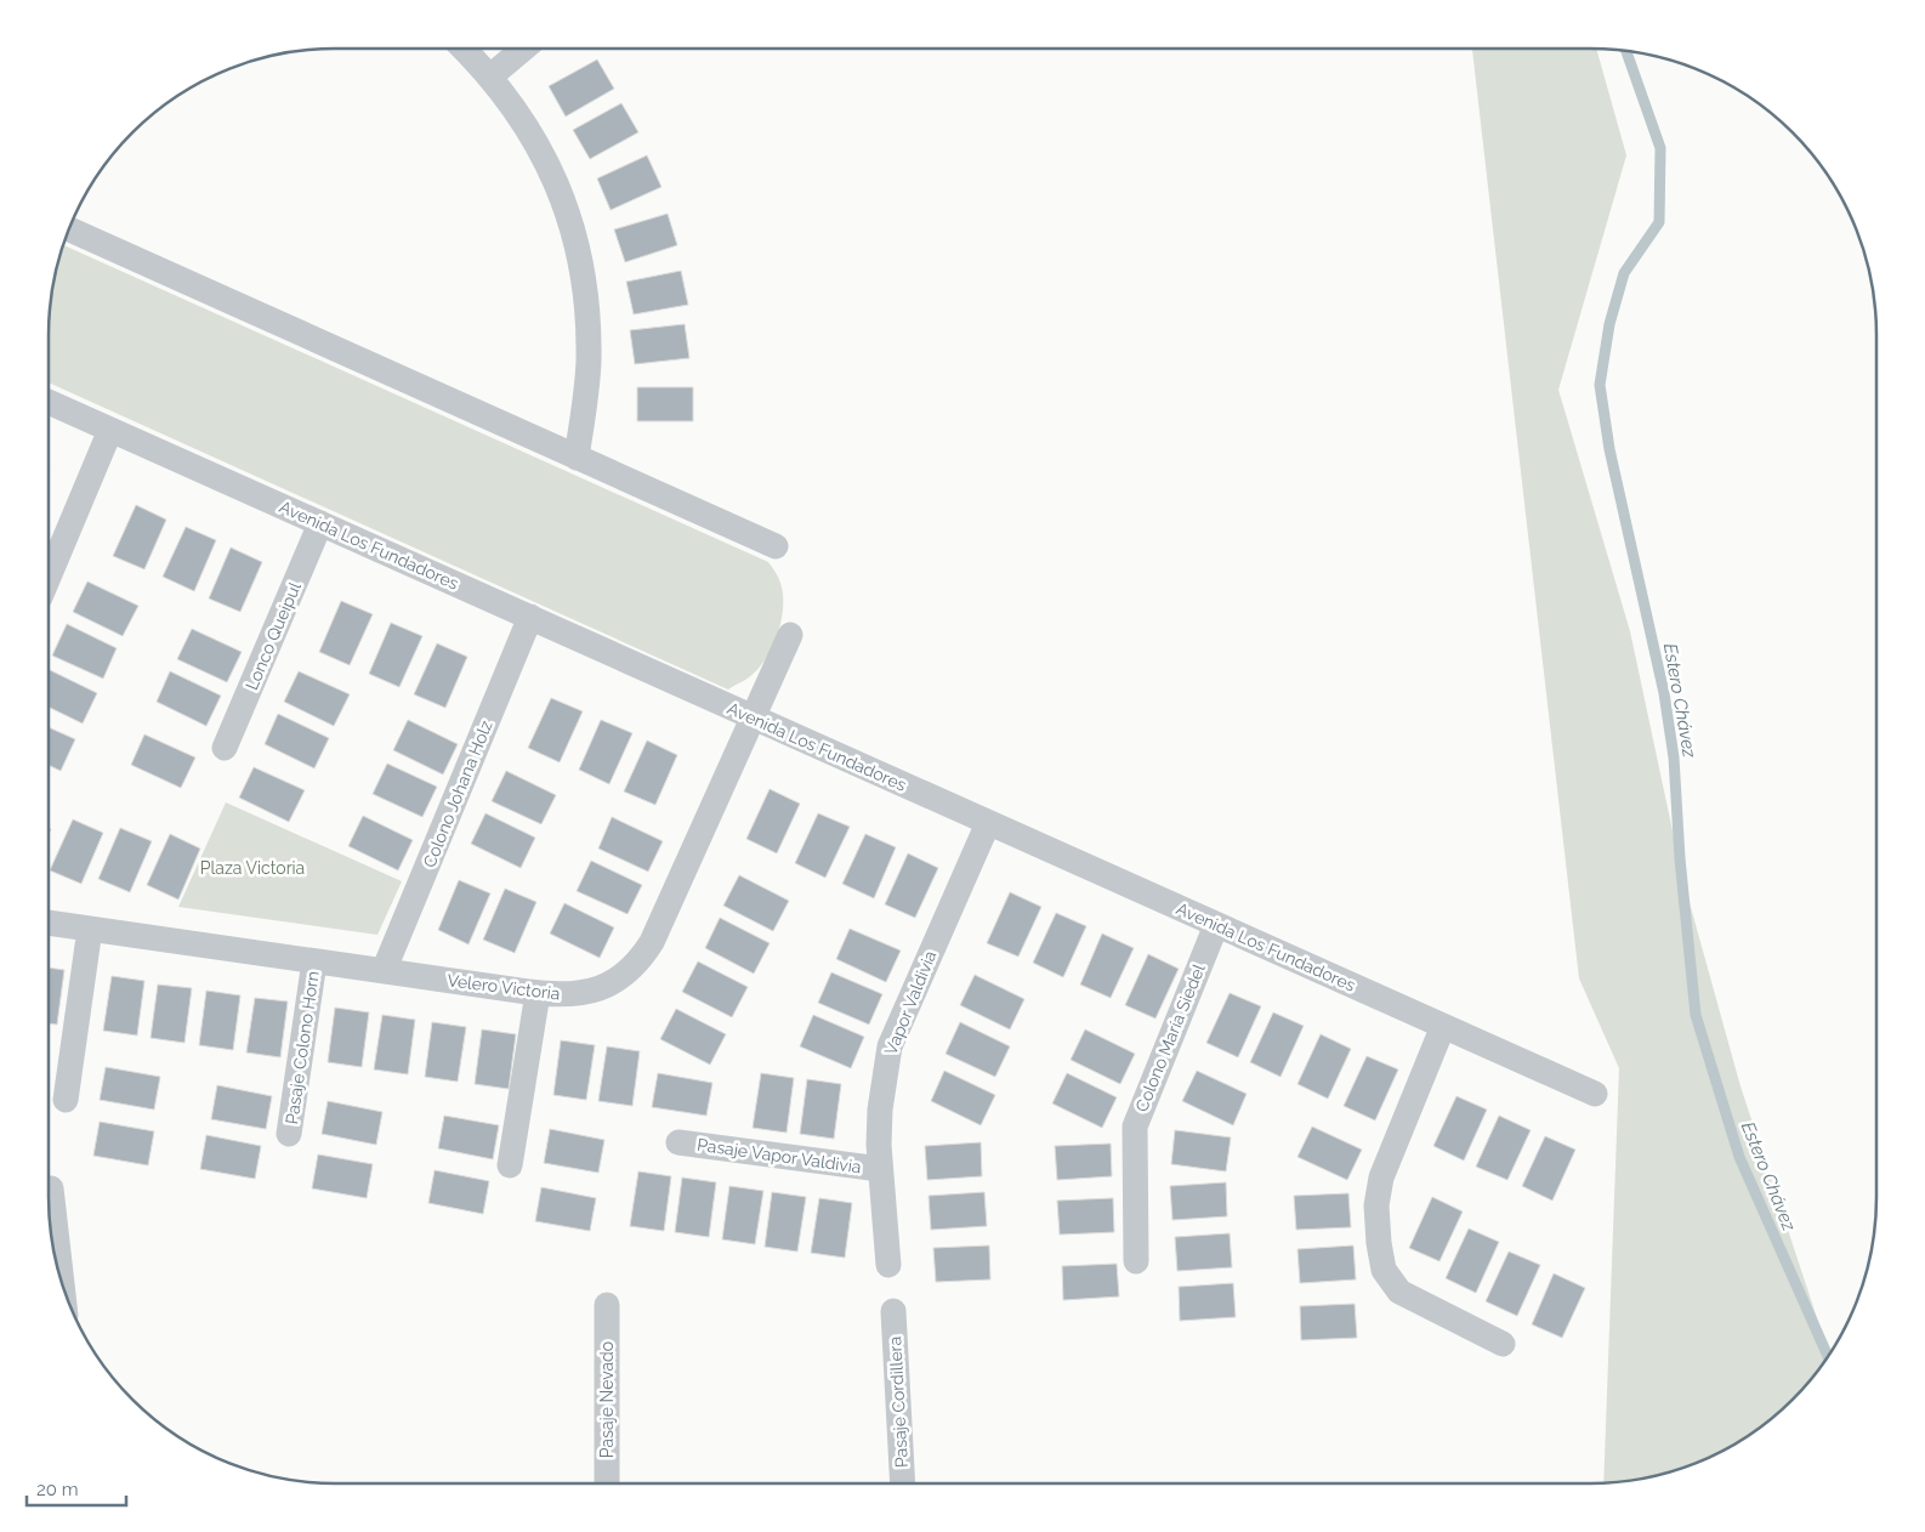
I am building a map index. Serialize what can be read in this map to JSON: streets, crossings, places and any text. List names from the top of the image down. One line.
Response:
{"streets":{"street":["Avenida Los Fundadores","Lonco Queipul","Colono Johana Holz","Velero Victoria","Vapor Valdivia","Colono María Siedel","Pasaje Colono Horn","Pasaje Vapor Valdivia","Pasaje Nevado","Pasaje Cordillera"]},"crossings":[["Avenida Los Fundadores","Lonco Queipul"],["Avenida Los Fundadores","Colono Johana Holz"],["Avenida Los Fundadores","Velero Victoria"],["Avenida Los Fundadores","Vapor Valdivia"],["Avenida Los Fundadores","Colono María Siedel"],["Colono Johana Holz","Velero Victoria"],["Velero Victoria","Pasaje Colono Horn"],["Vapor Valdivia","Pasaje Vapor Valdivia"]],"water":["Estero Chávez"],"parks":["Plaza Victoria"],"scale_bar":"20 m"}
